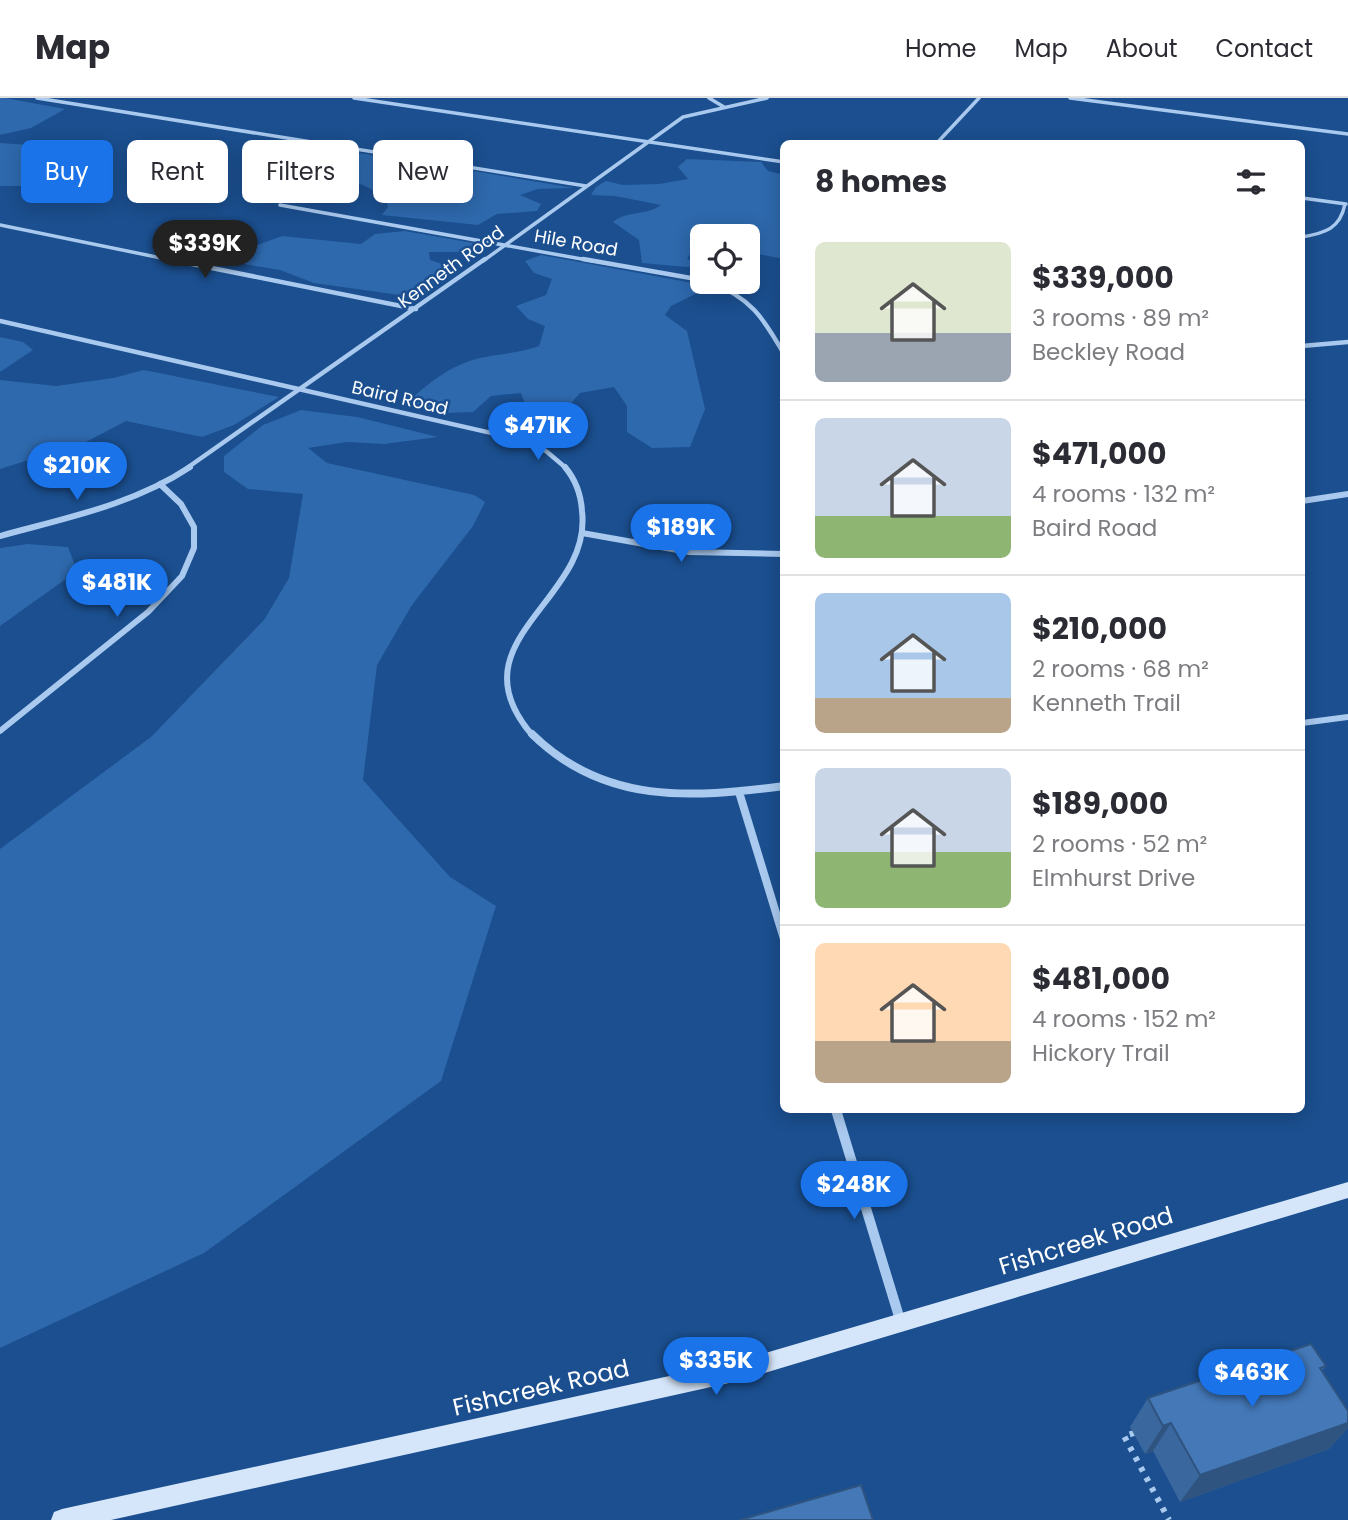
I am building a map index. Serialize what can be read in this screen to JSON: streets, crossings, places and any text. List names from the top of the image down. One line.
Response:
{"streets":{"main road":["Fishcreek Road"],"street":["Hile Road","Kenneth Road","Baird Road"]},"crossings":[["Hile Road","Kenneth Road"],["Kenneth Road","Baird Road"]],"page":{"header":"Map","nav":["Home","Map","About","Contact"],"chip":["Buy","Rent","Filters","New"],"heading":"8 homes","price":["$339K","$471K","$210K","$189K","$481K","$248K","$335K","$463K"],"list":[{"name":"$339,000","note":"3 rooms · 89 m² · Beckley Road"},{"name":"$471,000","note":"4 rooms · 132 m² · Baird Road"},{"name":"$210,000","note":"2 rooms · 68 m² · Kenneth Trail"},{"name":"$189,000","note":"2 rooms · 52 m² · Elmhurst Drive"},{"name":"$481,000","note":"4 rooms · 152 m² · Hickory Trail"}]}}
